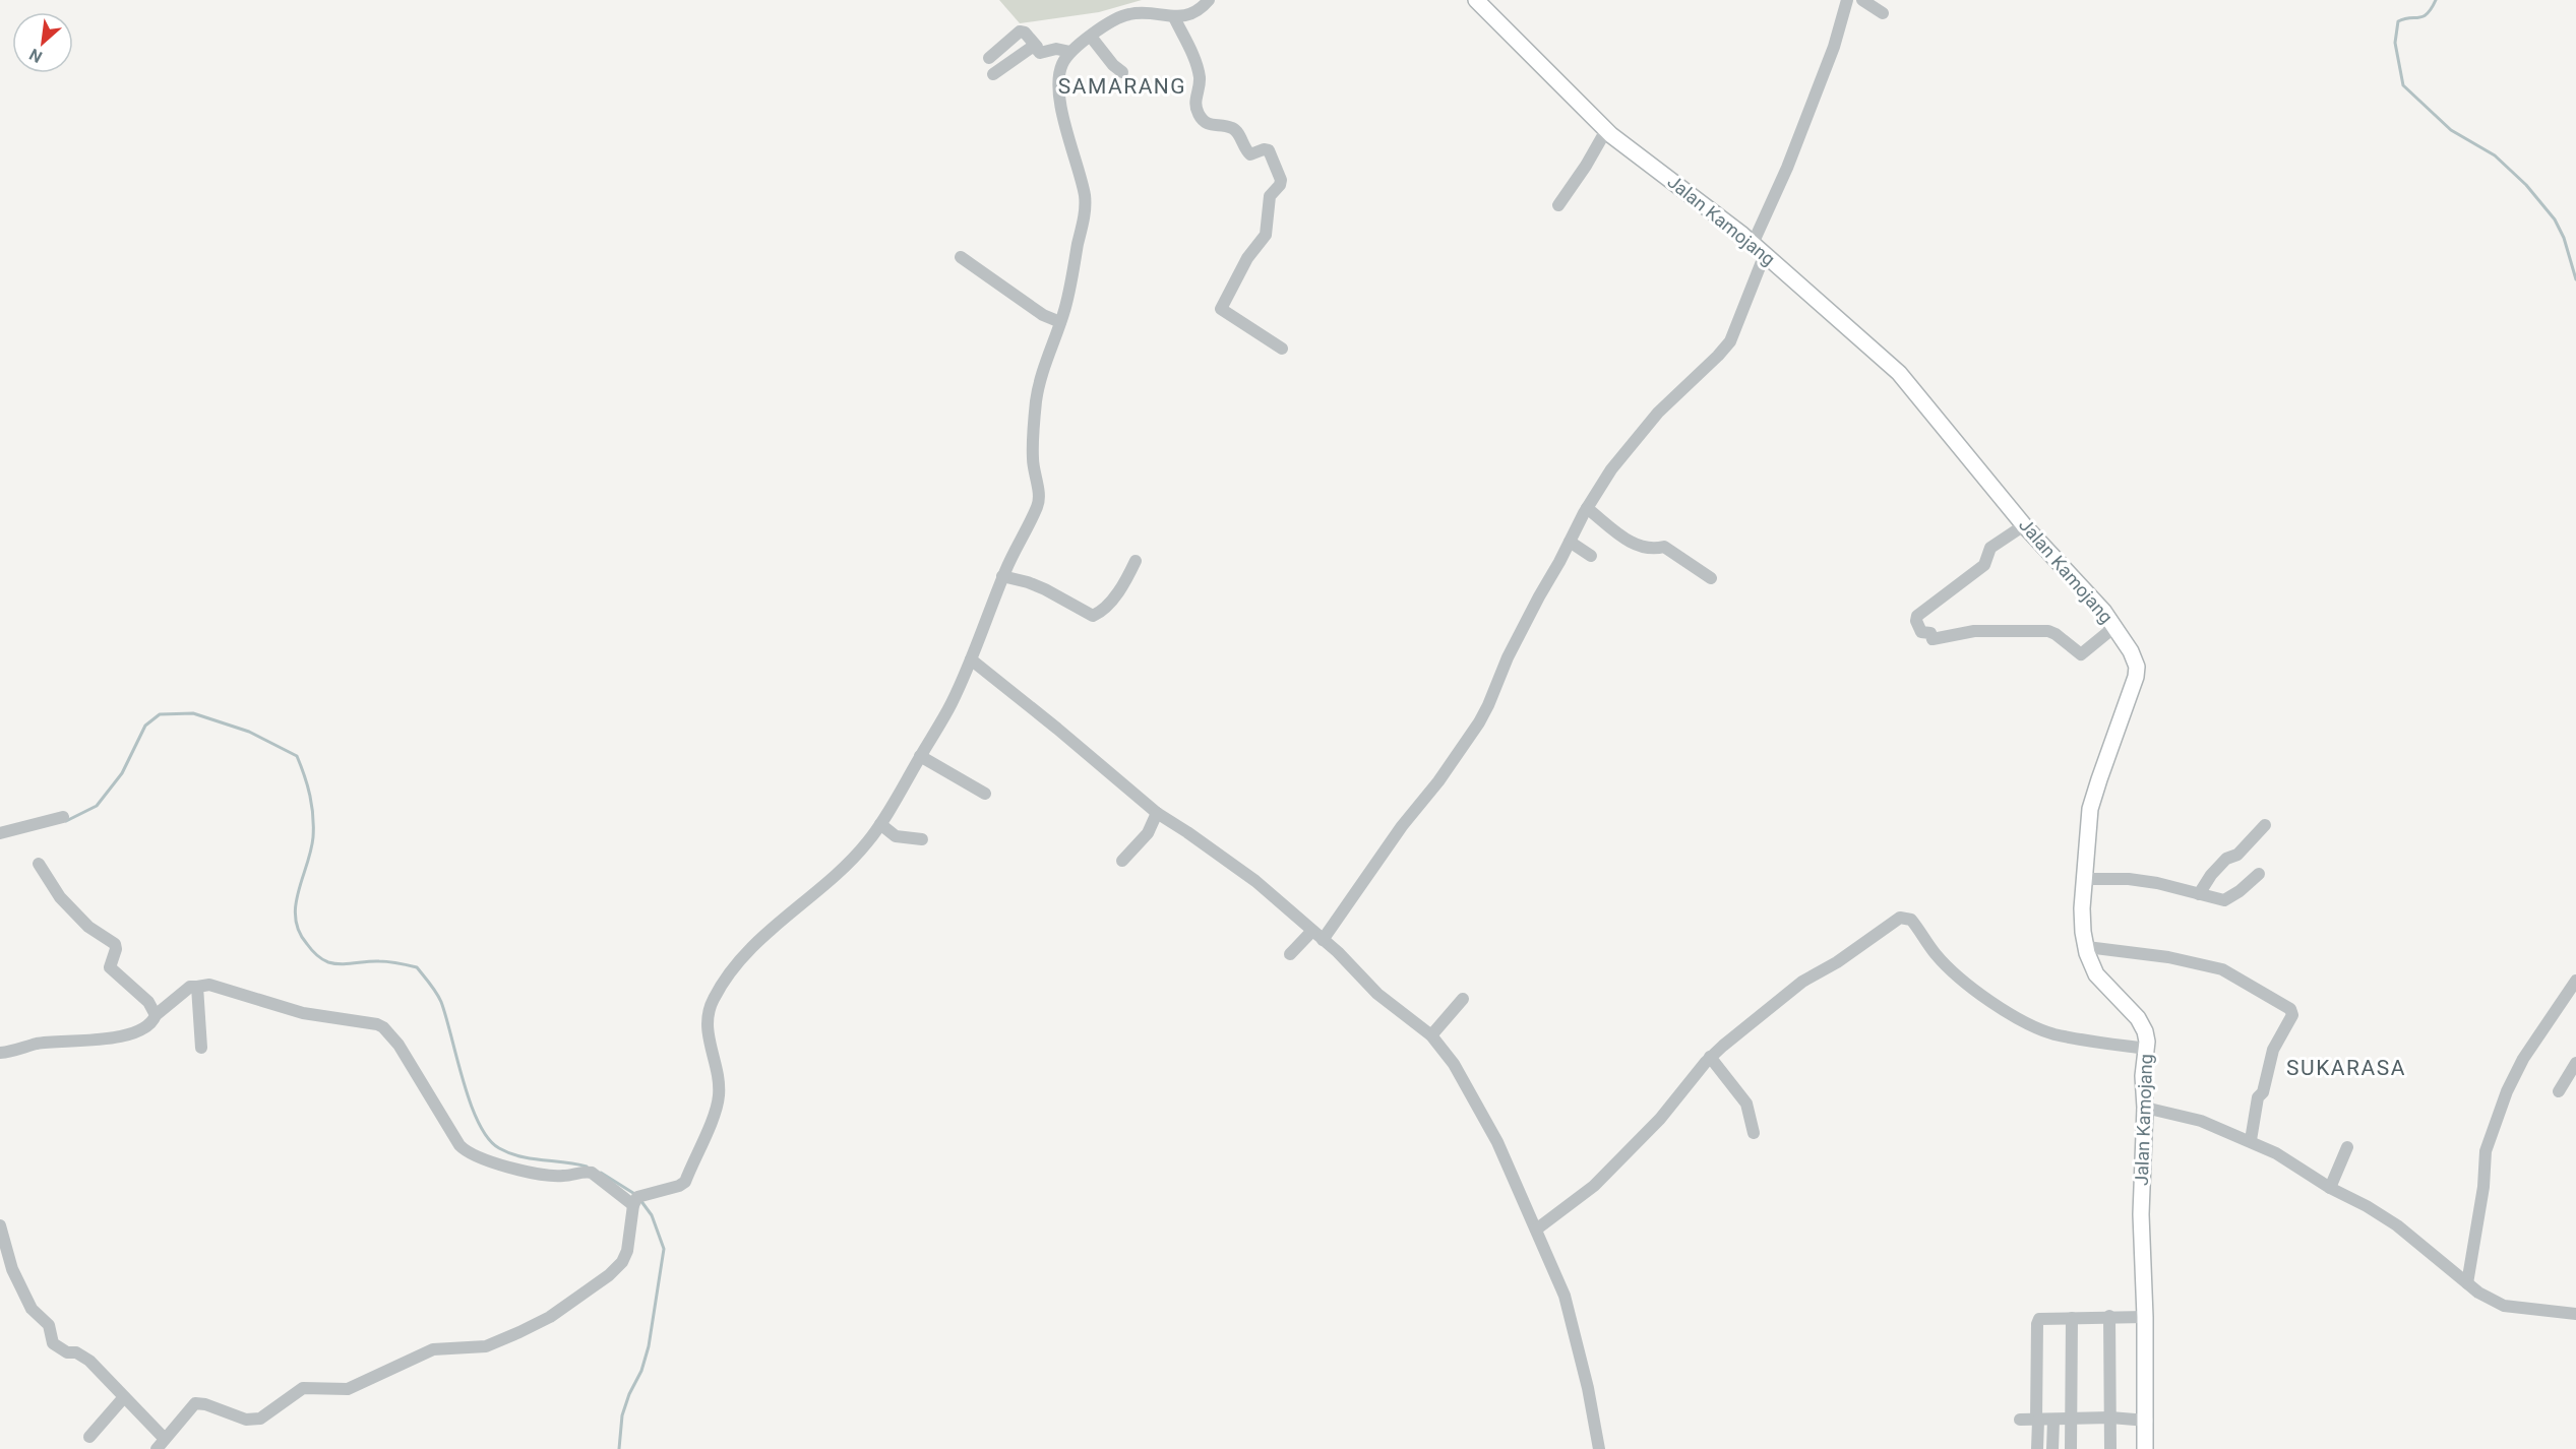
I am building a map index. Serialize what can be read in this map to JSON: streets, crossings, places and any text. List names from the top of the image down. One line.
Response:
{"streets":{"main road":["Jalan Kamojang"]},"districts":["SAMARANG","SUKARASA"],"north":"bottom left"}
